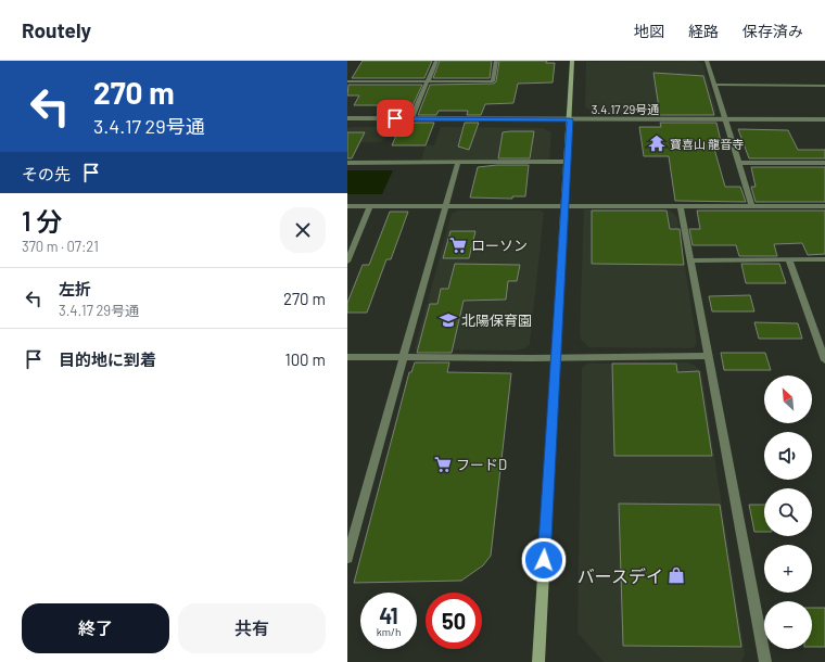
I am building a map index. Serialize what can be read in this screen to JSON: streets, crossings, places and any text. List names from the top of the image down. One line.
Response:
{"streets":{"street":["3.4.17 29号通"]},"places":{"temple":["寶喜山 龍音寺"],"supermarket":["ローソン","フードD"],"school or university":["北陽保育園"],"shop":["バースデイ"]},"north":"top left","page":{"header":"Routely","nav":["地図","経路","保存済み"],"turn":["270 m","3.4.17 29号通"],"then":"その先","heading":["1 分","370 m · 07:21"],"list":[{"name":"左折","note":"3.4.17 29号通","value":"270 m"},{"name":"目的地に到着","value":"100 m"}],"map_buttons":["+","−"],"speed":"41 km/h","limit":"50","buttons":["終了","共有"]}}
